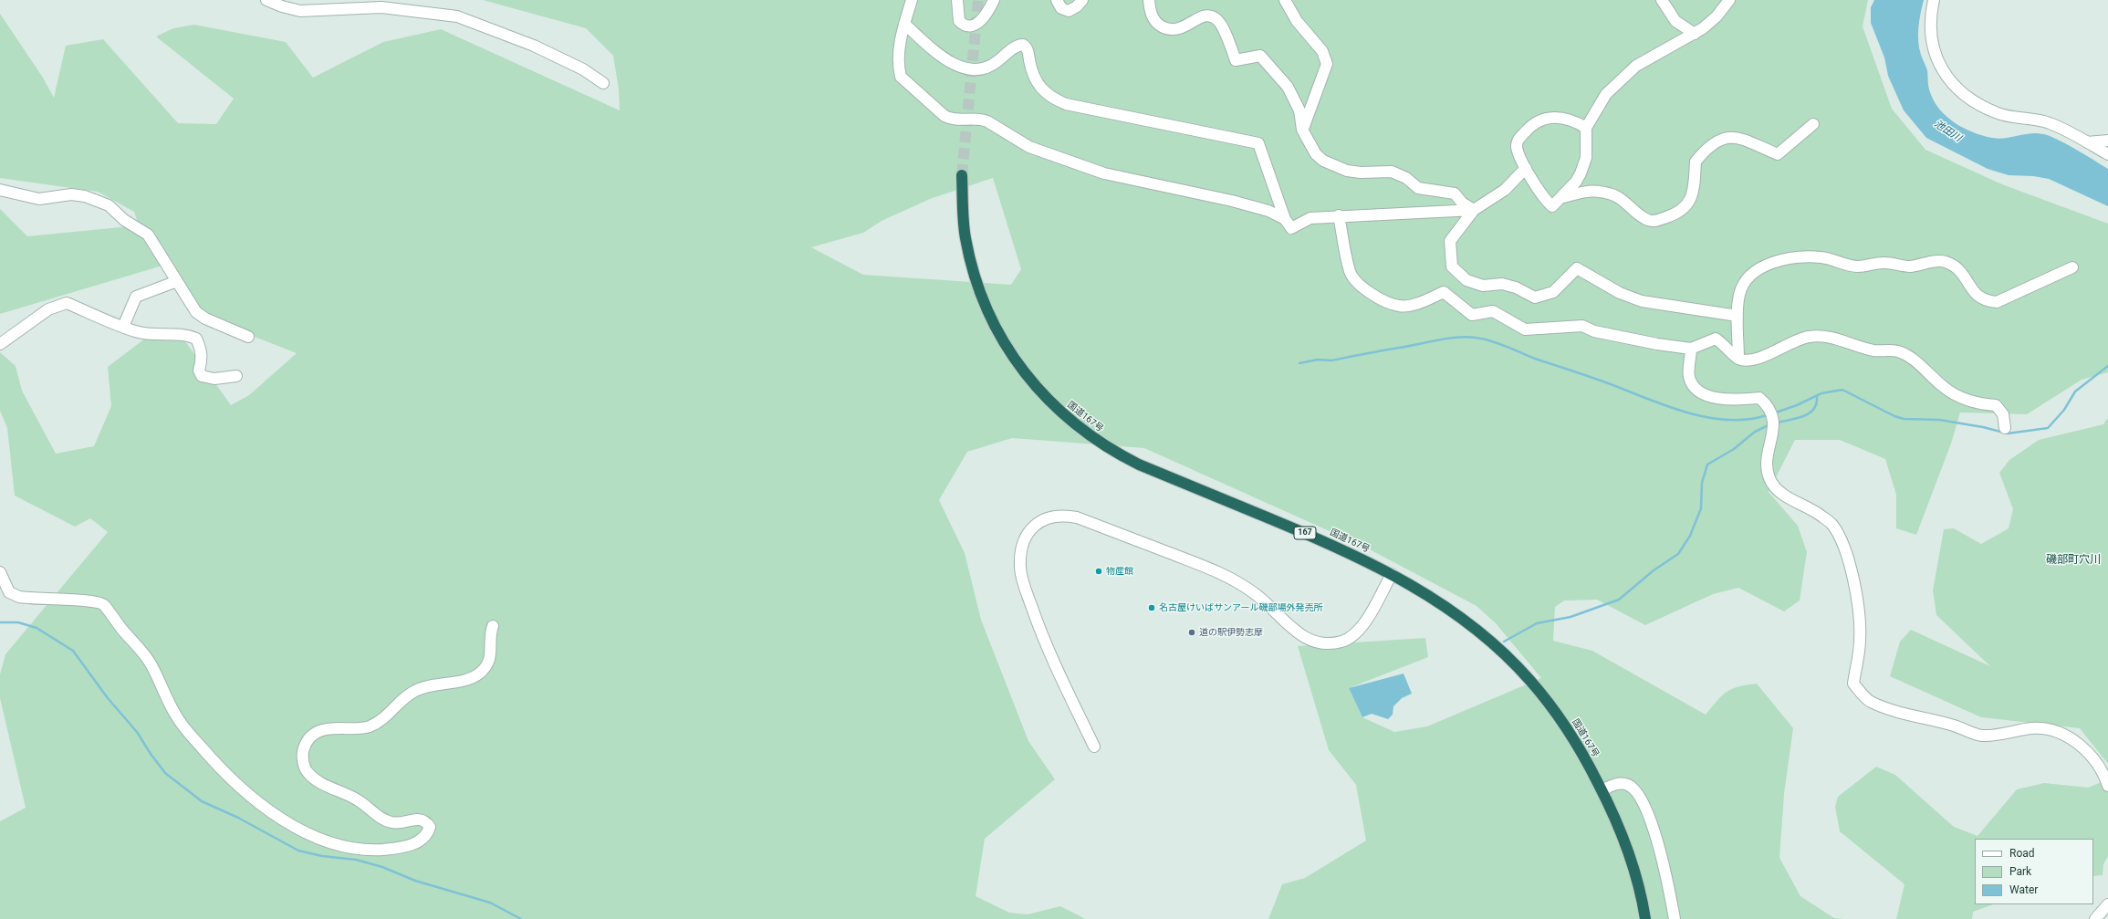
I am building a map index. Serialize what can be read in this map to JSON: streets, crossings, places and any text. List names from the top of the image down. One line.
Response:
{"streets":{"highway":["国道167号","167"]},"districts":["磯部町穴川"],"water":["池田川"],"places":["物産館","名古屋けいばサンアール磯部場外発売所","道の駅伊勢志摩"],"legend":["Road","Park","Water"]}
